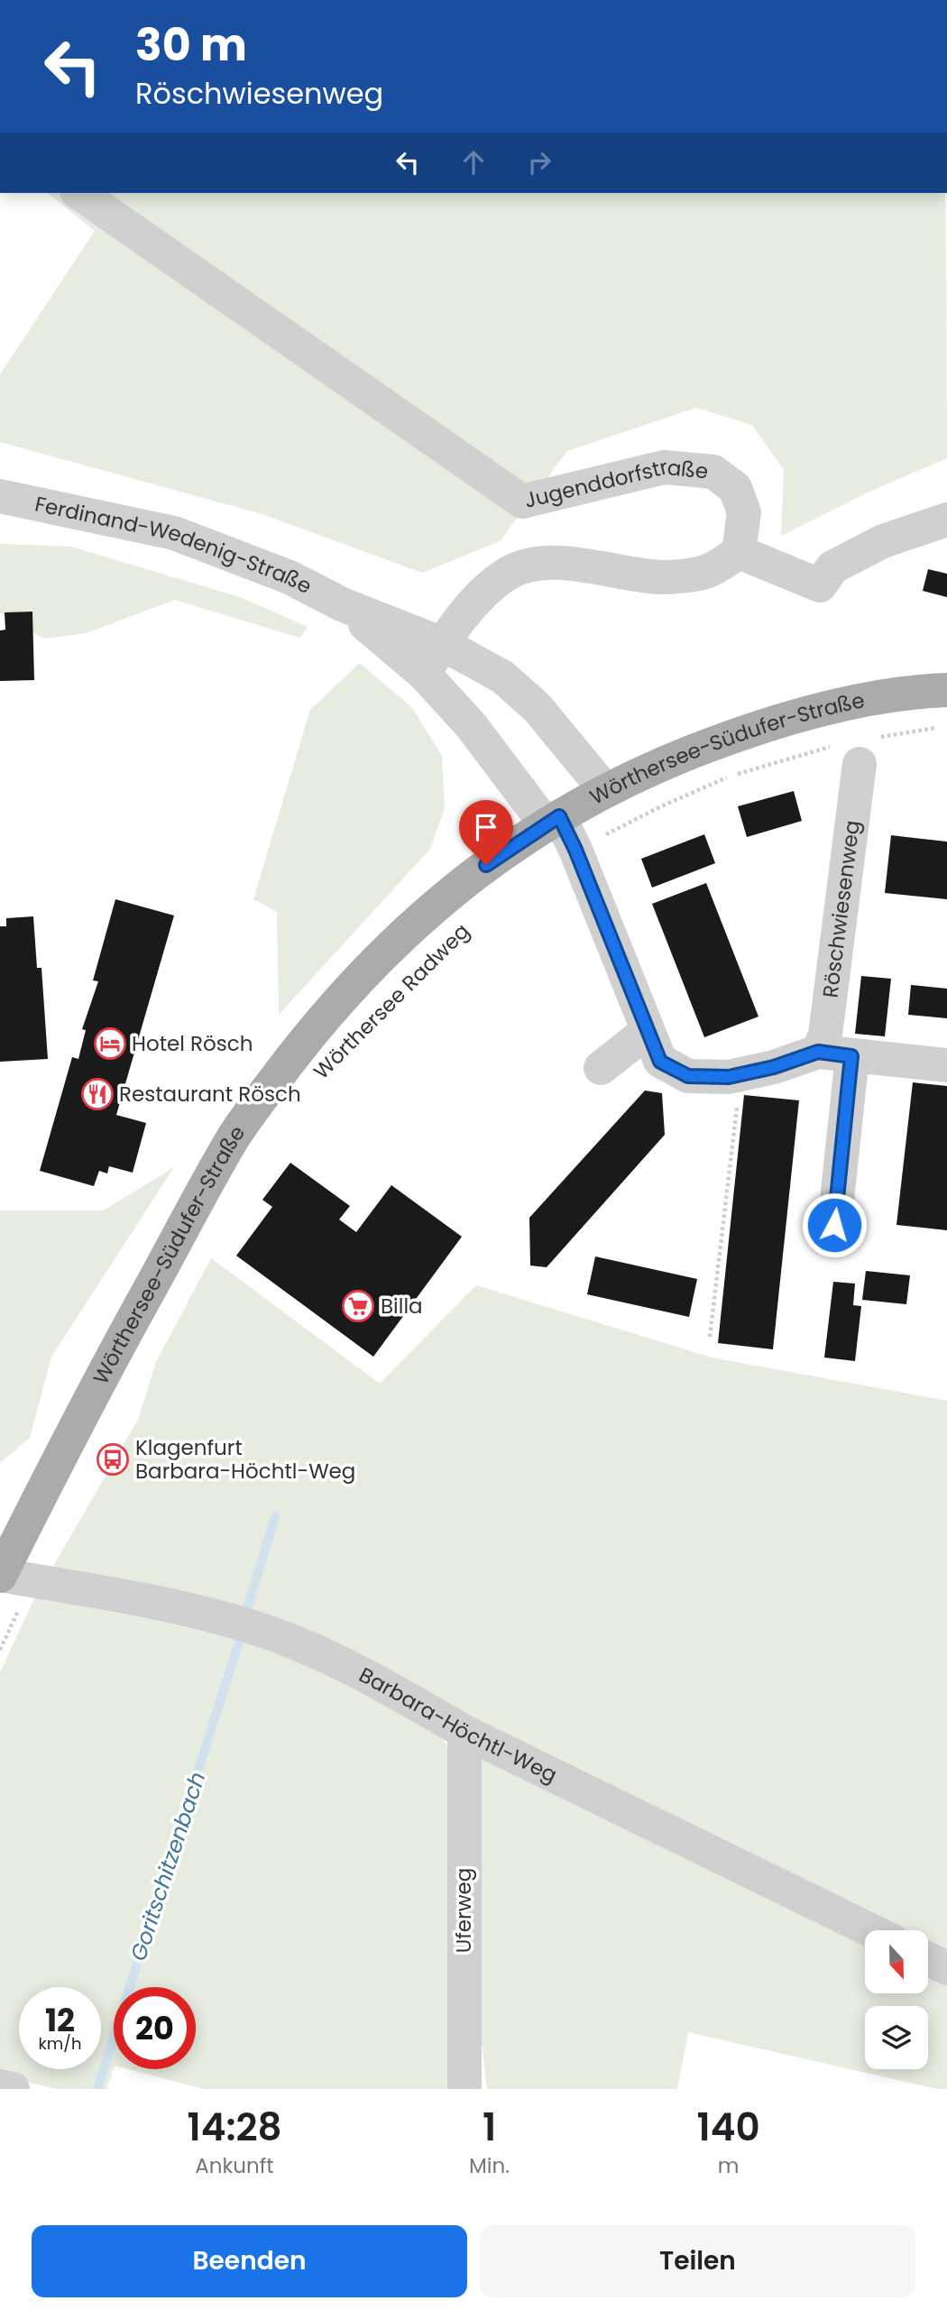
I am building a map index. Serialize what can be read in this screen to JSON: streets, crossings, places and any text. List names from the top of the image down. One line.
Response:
{"streets":{"main road":["Wörthersee-Südufer-Straße"],"street":["Jugenddorfstraße","Ferdinand-Wedenig-Straße","Röschwiesenweg","Barbara-Höchtl-Weg","Uferweg"]},"crossings":[["Ferdinand-Wedenig-Straße","Wörthersee-Südufer-Straße"],["Wörthersee-Südufer-Straße","Barbara-Höchtl-Weg"],["Barbara-Höchtl-Weg","Uferweg"]],"water":["Goritschitzenbach"],"places":{"hotel":["Hotel Rösch"],"restaurant":["Restaurant Rösch"],"supermarket":["Billa"],"bus stop":["Klagenfurt Barbara-Höchtl-Weg"]},"north":"bottom","page":{"turn":["30 m","Röschwiesenweg"],"speed":"12 km/h","limit":"20","eta":["14:28","Ankunft","1","Min.","140","m"],"buttons":["Beenden","Teilen"]}}
